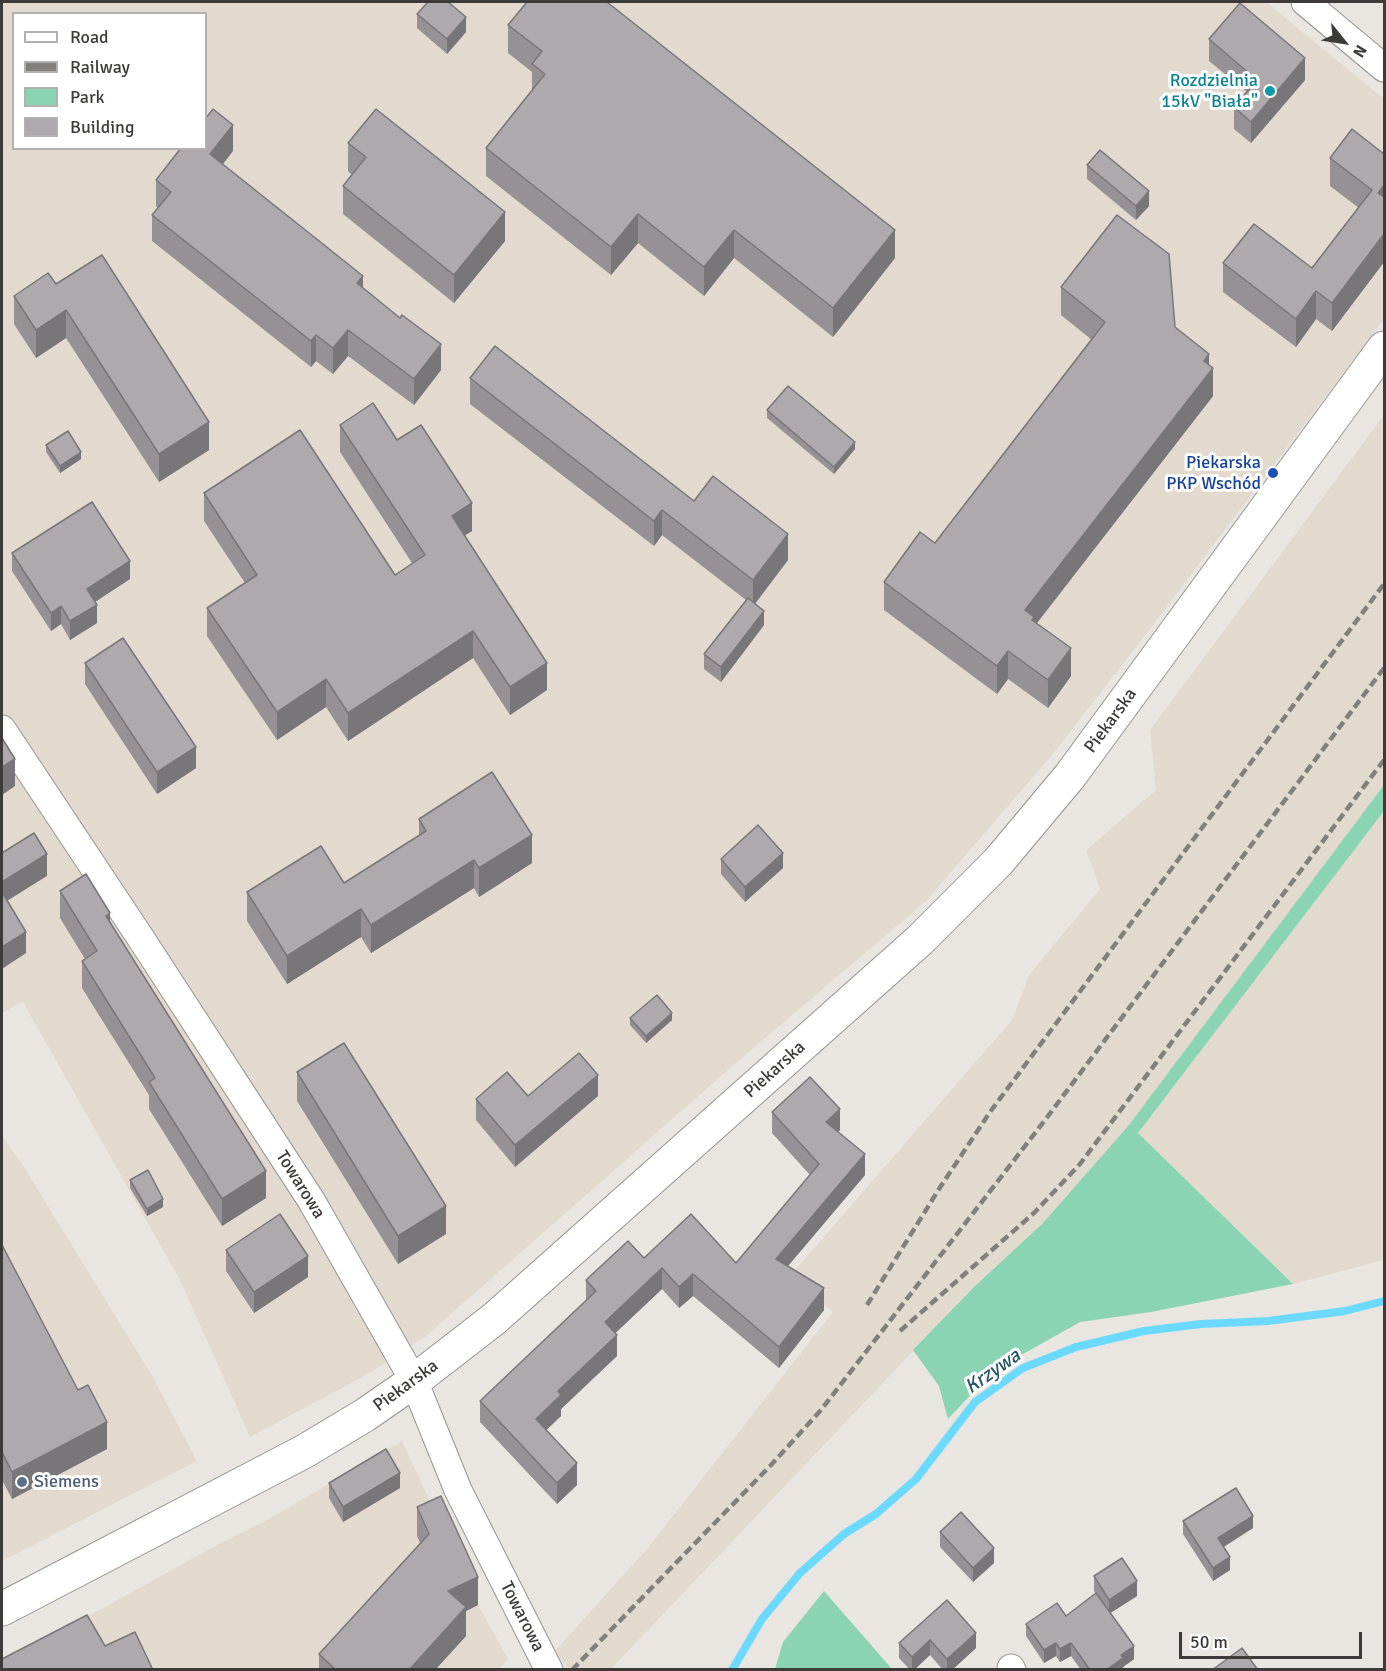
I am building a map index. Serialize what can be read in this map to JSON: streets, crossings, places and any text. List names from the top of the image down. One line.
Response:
{"streets":{"street":["Piekarska","Towarowa"]},"crossings":[["Piekarska","Towarowa"]],"water":["Krzywa"],"places":["Rozdzielnia 15kV \"Biała\"","Piekarska PKP Wschód","Siemens"],"legend":["Road","Railway","Park","Building"],"scale_bar":"50 m","north":"bottom right"}
